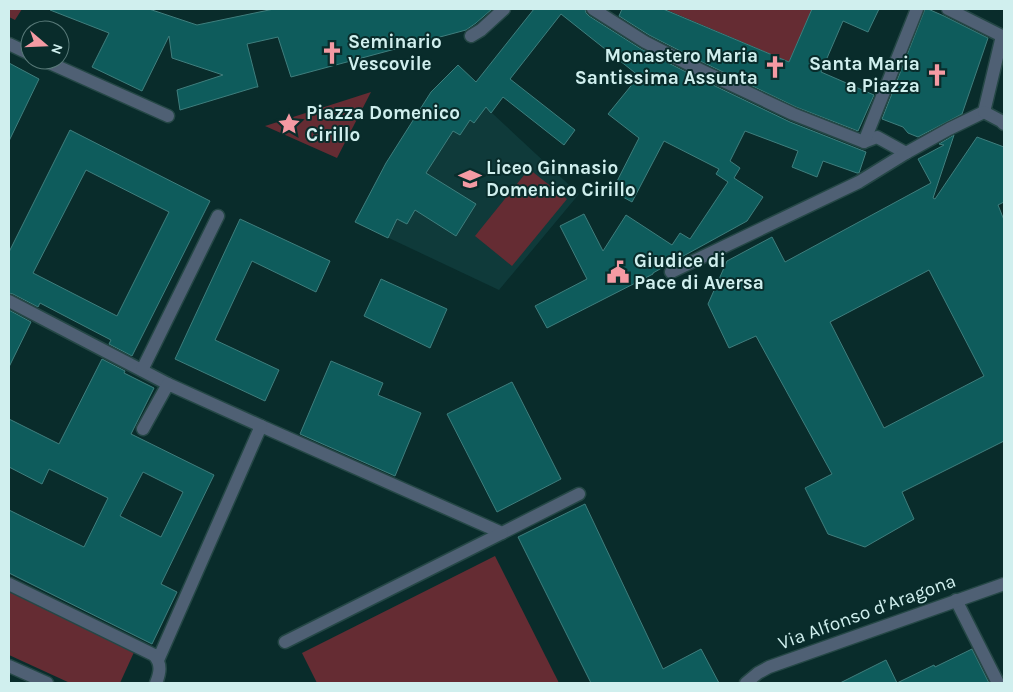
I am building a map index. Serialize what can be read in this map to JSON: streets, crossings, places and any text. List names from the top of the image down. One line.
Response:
{"streets":{"street":["Via Alfonso d’Aragona"]},"places":{"church":["Seminario Vescovile","Monastero Maria Santissima Assunta","Santa Maria a Piazza"],"place":["Piazza Domenico Cirillo"],"school or university":["Liceo Ginnasio Domenico Cirillo"],"public building":["Giudice di Pace di Aversa"]},"north":"right"}
